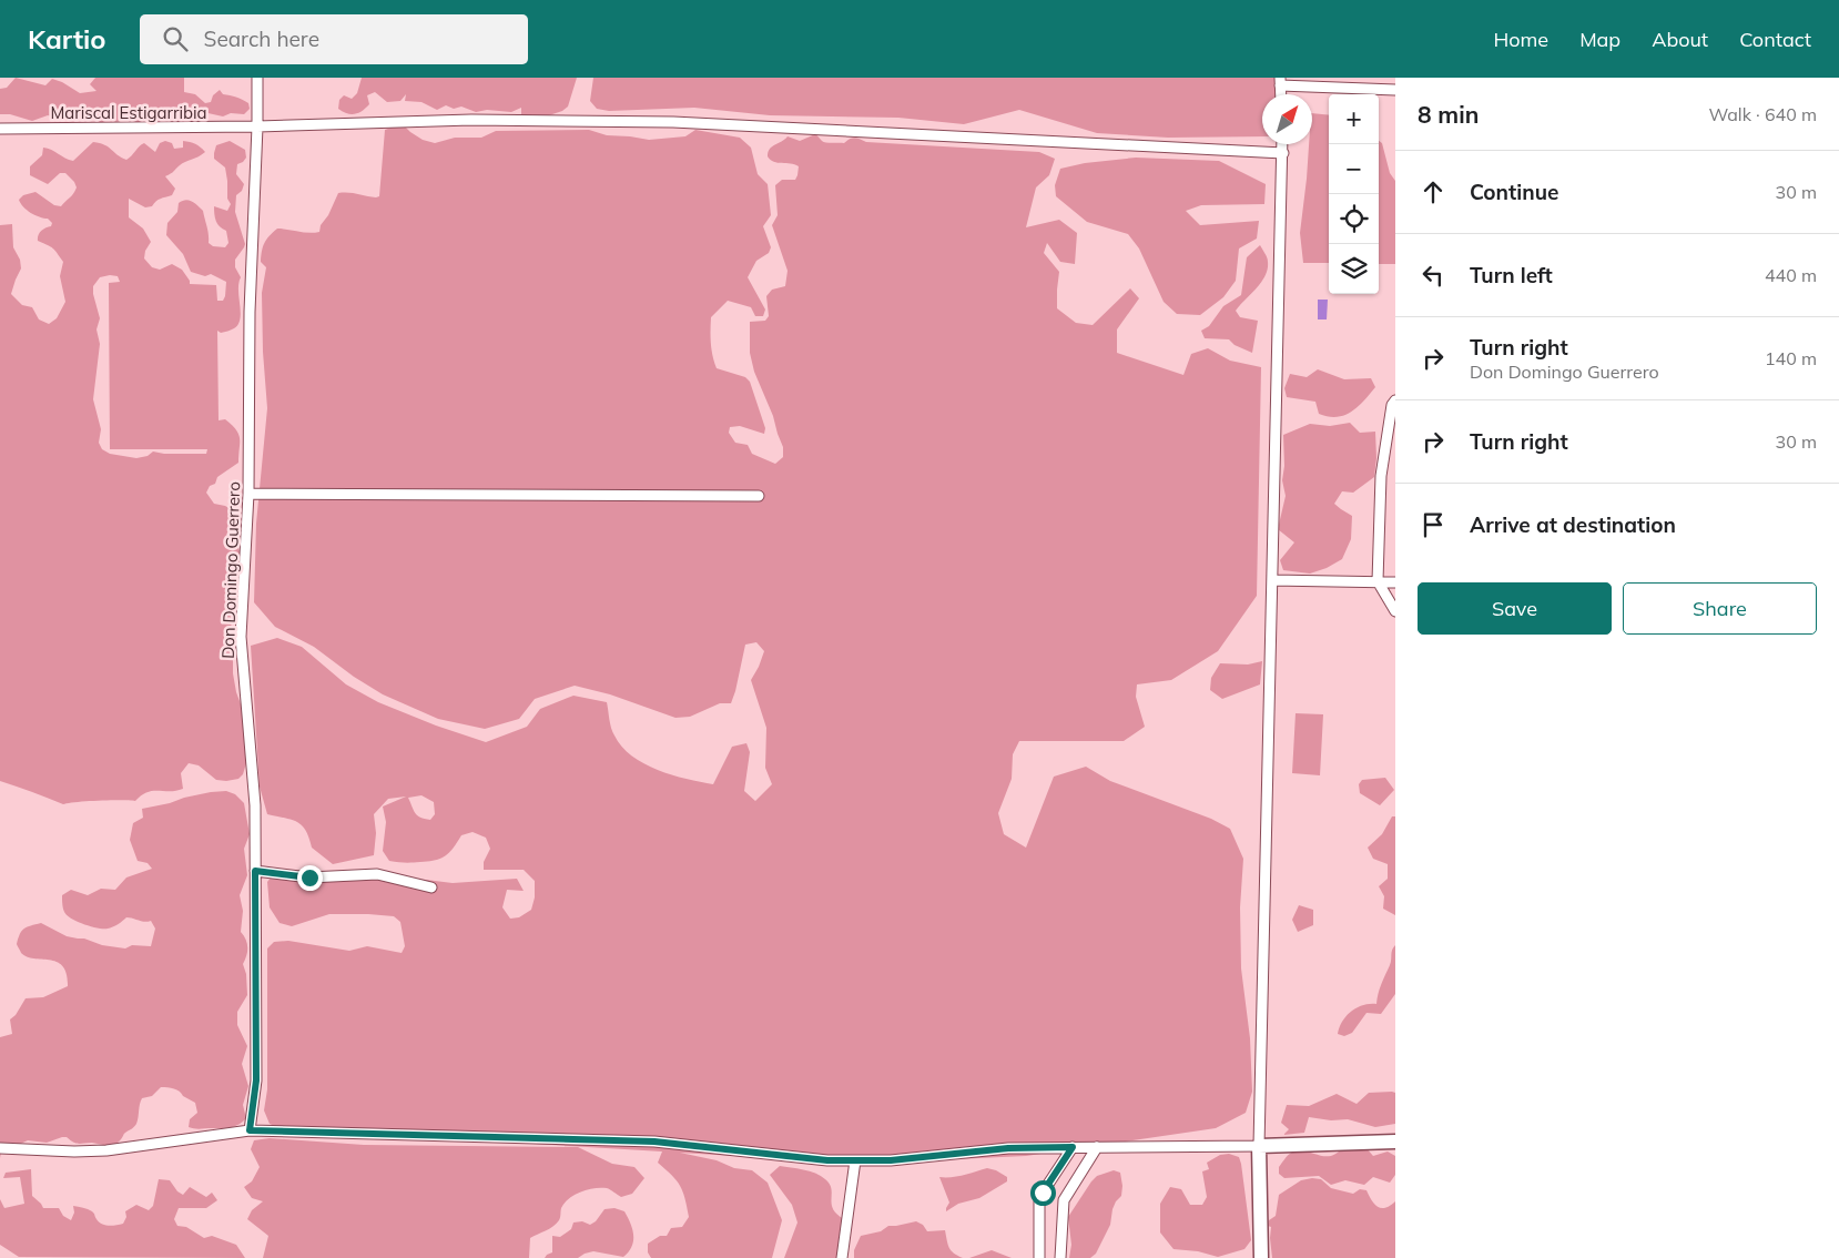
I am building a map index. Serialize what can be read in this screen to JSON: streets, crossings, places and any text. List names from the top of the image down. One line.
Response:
{"streets":{"street":["Mariscal Estigarribia","Don Domingo Guerrero"]},"crossings":[["Mariscal Estigarribia","Don Domingo Guerrero"]],"north":"top right","page":{"header":"Kartio","search":"Search here","nav":["Home","Map","About","Contact"],"heading":["8 min","Walk · 640 m"],"map_buttons":["+","−"],"list":[["Continue","30 m"],["Turn left","440 m"],["Turn right","Don Domingo Guerrero","140 m"],["Turn right","30 m"],"Arrive at destination"],"buttons":["Save","Share"]}}
